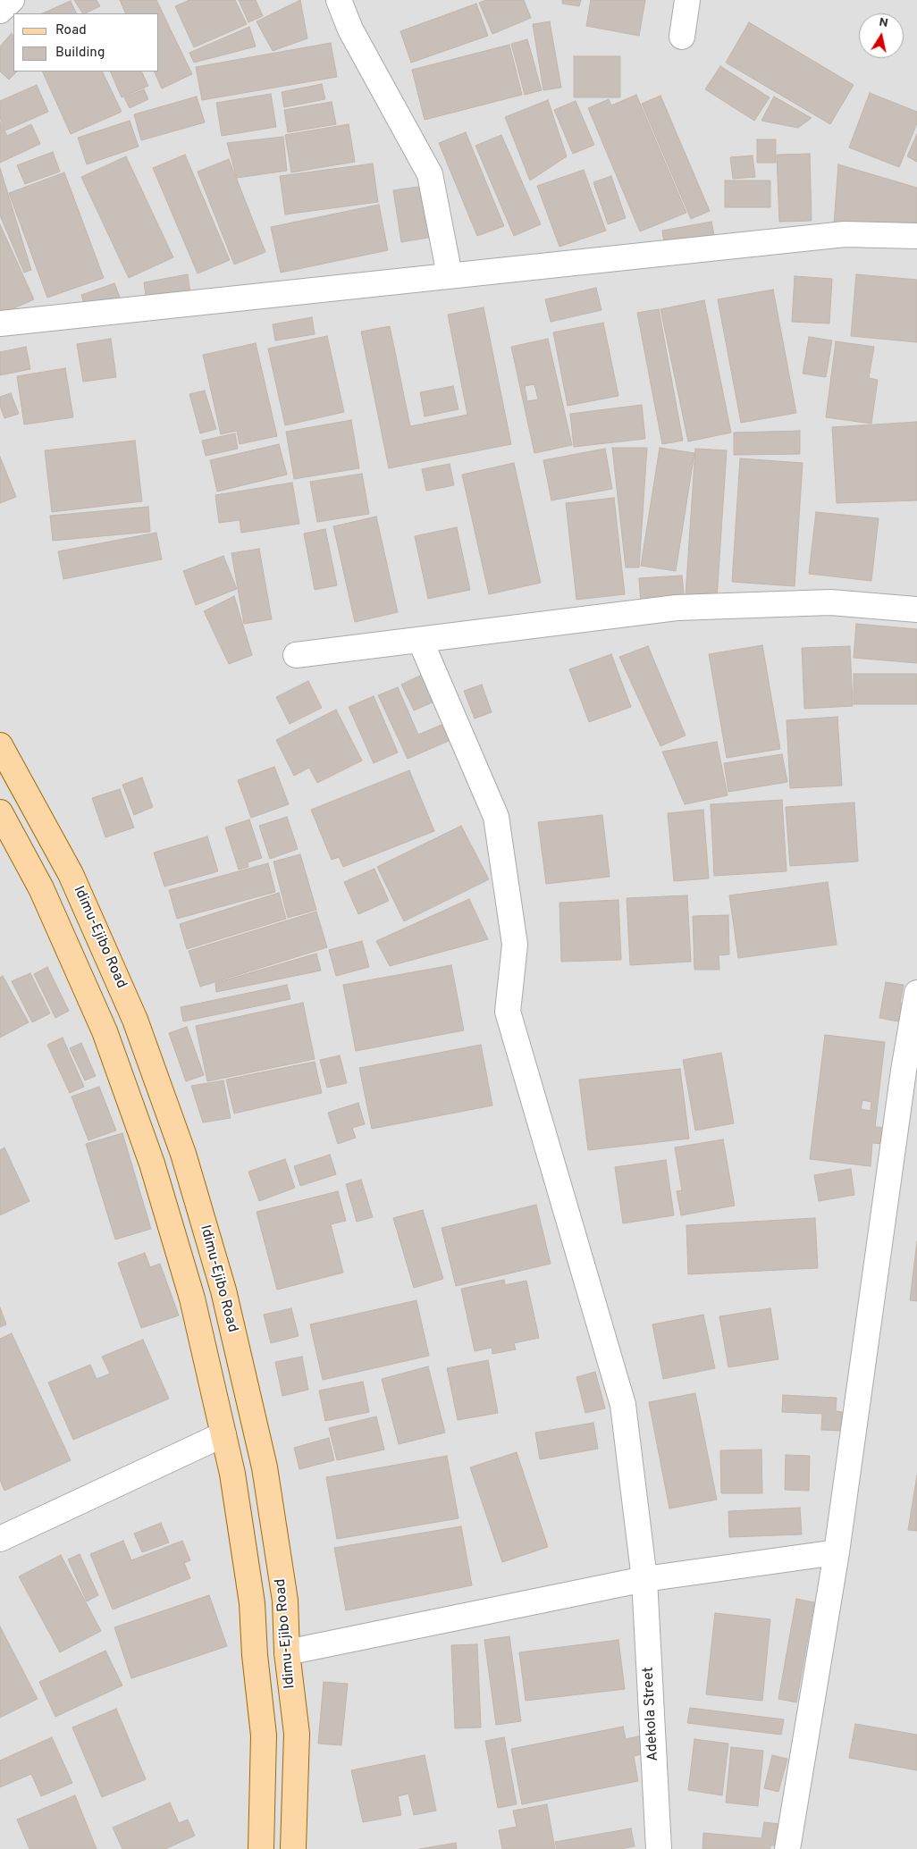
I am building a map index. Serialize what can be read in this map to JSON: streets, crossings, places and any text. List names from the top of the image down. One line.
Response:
{"streets":{"main road":["Idimu-Ejibo Road"],"street":["Adekola Street"]},"legend":["Road","Building"],"north":"top"}
